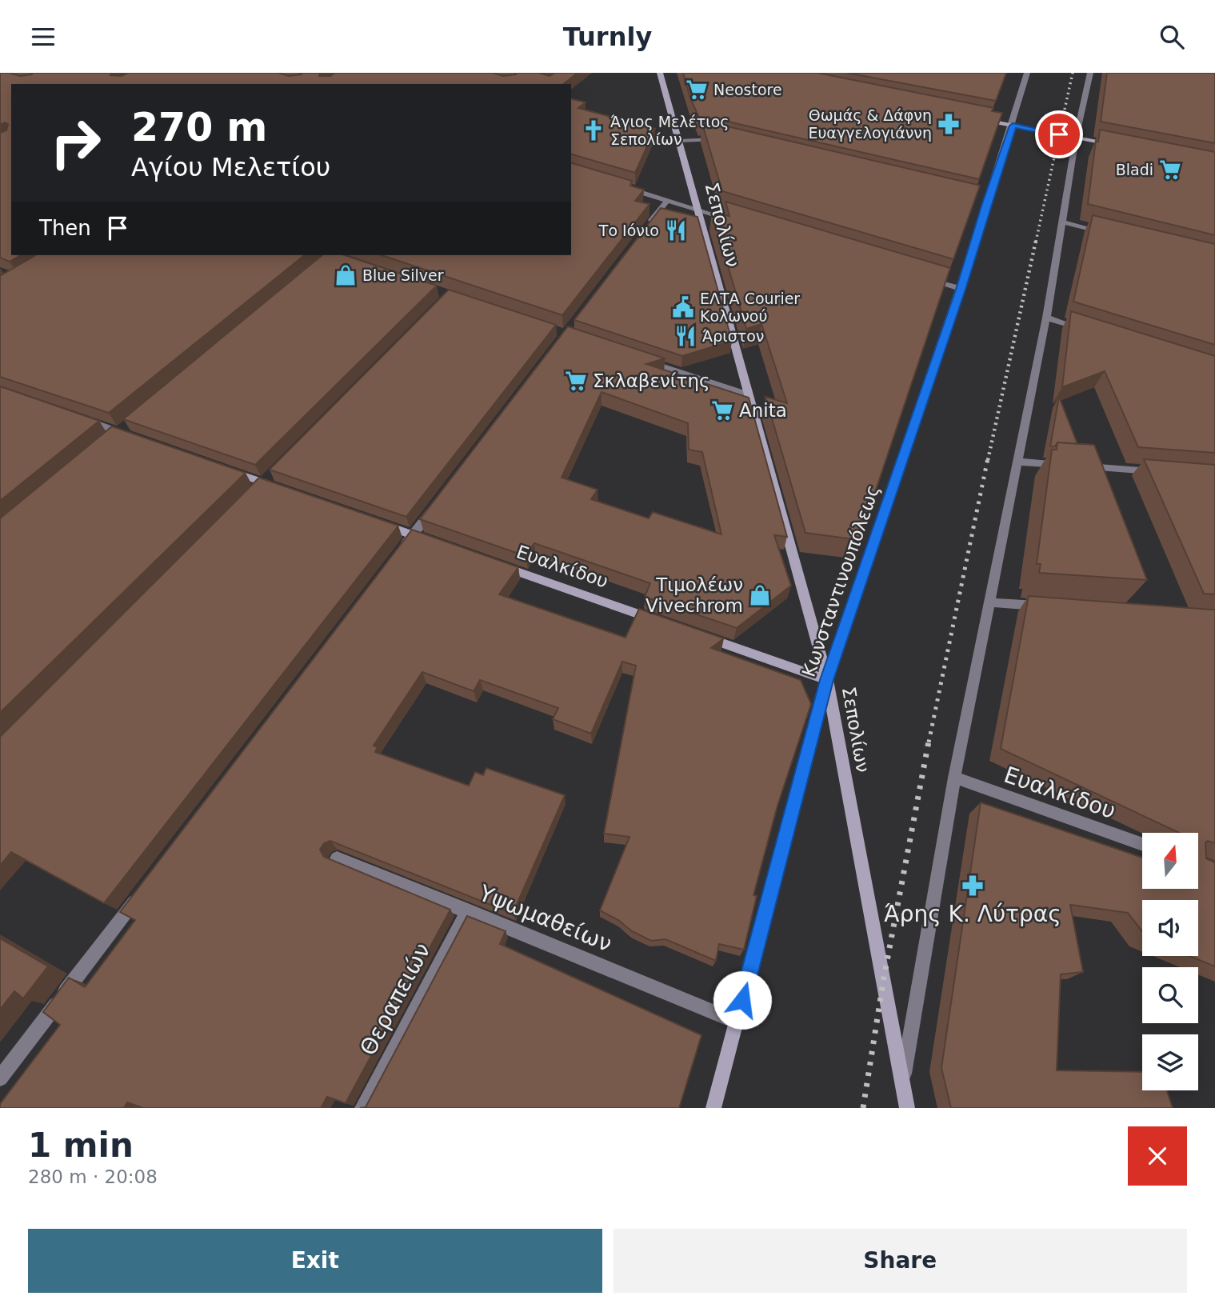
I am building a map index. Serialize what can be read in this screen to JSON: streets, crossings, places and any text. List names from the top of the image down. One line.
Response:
{"streets":{"main road":["Σεπολίων","Ευαλκίδου","Κωνσταντινουπόλεως"],"street":["Υψωμαθείων","Θεραπειών"]},"crossings":[["Σεπολίων","Κωνσταντινουπόλεως"],["Κωνσταντινουπόλεως","Υψωμαθείων"],["Υψωμαθείων","Θεραπειών"]],"places":{"supermarket":["Neostore","Bladi","Σκλαβενίτης","Anita"],"pharmacy":["Θωμάς & Δάφνη Ευαγγελογιάννη","Άρης Κ. Λύτρας"],"church":["Άγιος Μελέτιος Σεπολίων"],"restaurant":["Το Ιόνιο","Άριστον"],"shop":["Blue Silver","Τιμολέων Vivechrom"],"public building":["ΕΛΤΑ Courier Κολωνού"]},"north":"top","page":{"header":"Turnly","turn":["270 m","Αγίου Μελετίου"],"then":"Then","heading":["1 min","280 m · 20:08"],"buttons":["Exit","Share"]}}
